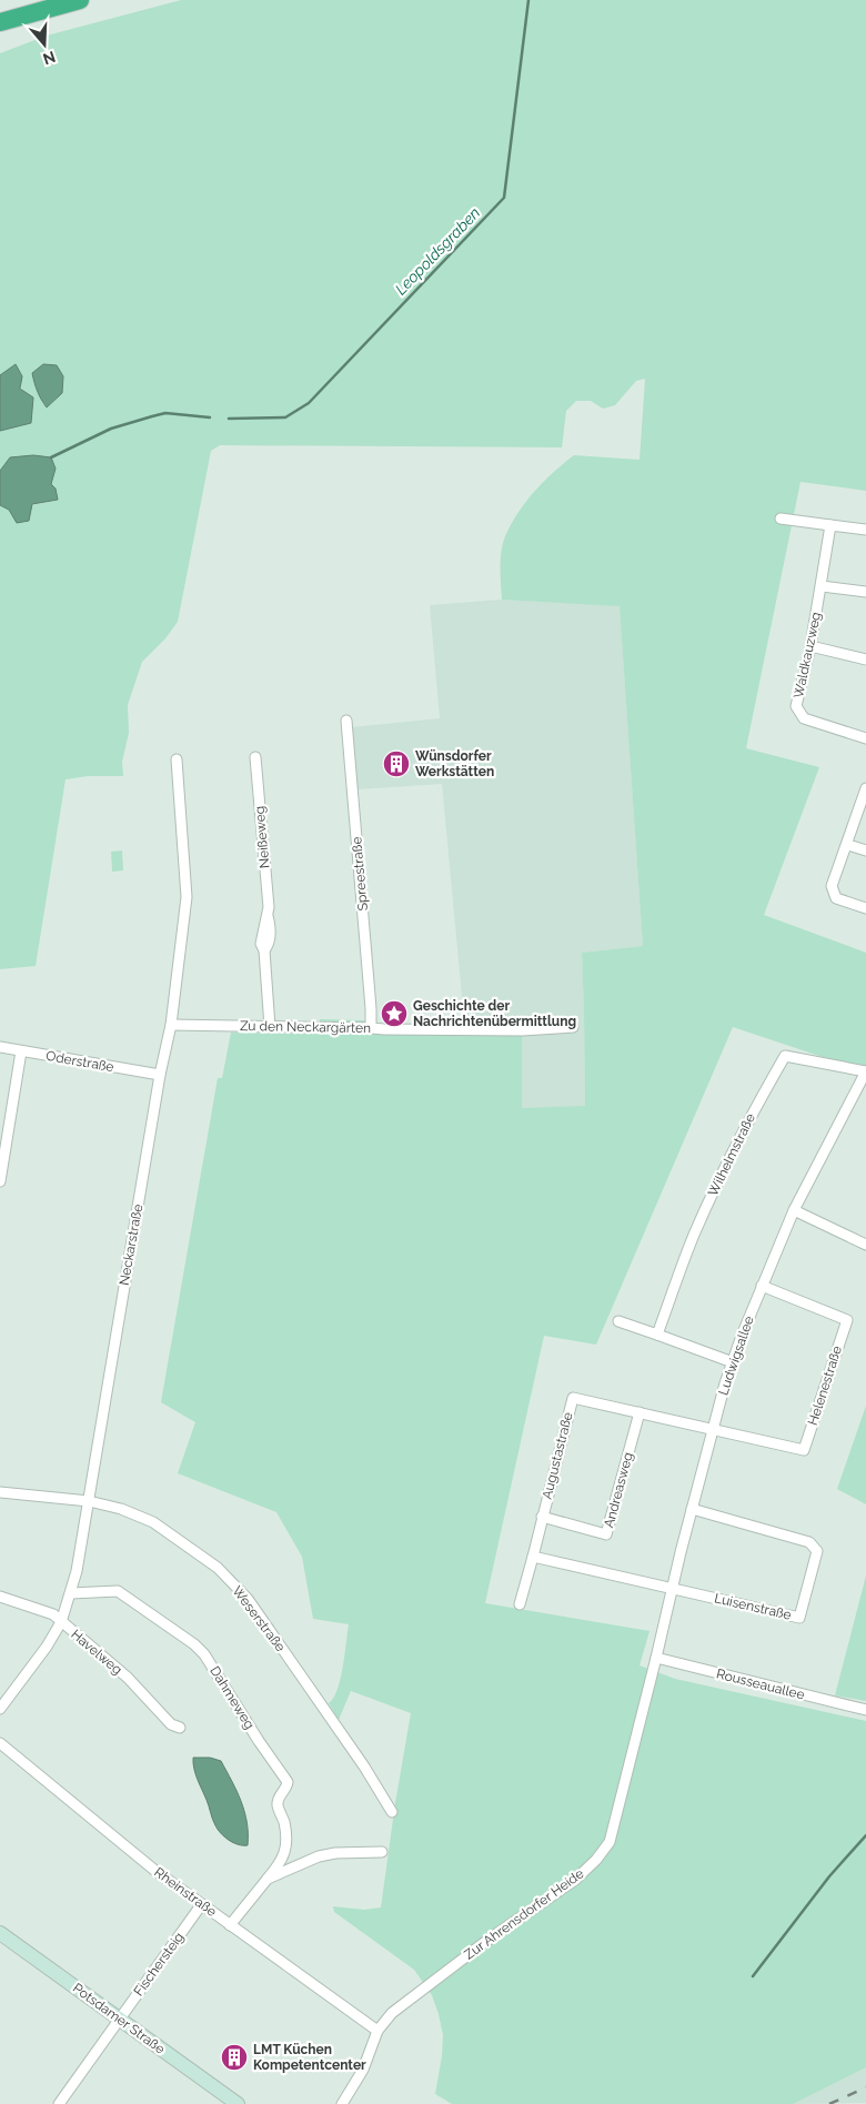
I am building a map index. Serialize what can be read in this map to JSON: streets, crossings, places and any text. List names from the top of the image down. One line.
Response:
{"streets":{"main road":["Potsdamer Straße"],"street":["Waldkauzweg","Neißeweg","Spreestraße","Zu den Neckargärten","Oderstraße","Wilhelmstraße","Neckarstraße","Ludwigsallee","Helenestraße","Augustastraße","Andreasweg","Luisenstraße","Weserstraße","Havelweg","Rousseauallee","Dahmeweg","Rheinstraße","Zur Ahrensdorfer Heide","Fischersteig"]},"crossings":[["Neißeweg","Zu den Neckargärten"],["Spreestraße","Zu den Neckargärten"],["Zu den Neckargärten","Neckarstraße"],["Oderstraße","Neckarstraße"],["Wilhelmstraße","Ludwigsallee"],["Neckarstraße","Weserstraße"],["Neckarstraße","Havelweg"],["Neckarstraße","Dahmeweg"],["Ludwigsallee","Helenestraße"],["Ludwigsallee","Augustastraße"],["Ludwigsallee","Luisenstraße"],["Ludwigsallee","Rousseauallee"],["Ludwigsallee","Zur Ahrensdorfer Heide"],["Helenestraße","Augustastraße"],["Augustastraße","Andreasweg"],["Rousseauallee","Zur Ahrensdorfer Heide"],["Rheinstraße","Zur Ahrensdorfer Heide"],["Rheinstraße","Fischersteig"],["Fischersteig","Potsdamer Straße"]],"water":["Leopoldsgraben"],"places":{"building":["Wünsdorfer Werkstätten","LMT Küchen Kompetentcenter"],"place":["Geschichte der Nachrichtenübermittlung"]},"north":"bottom"}
